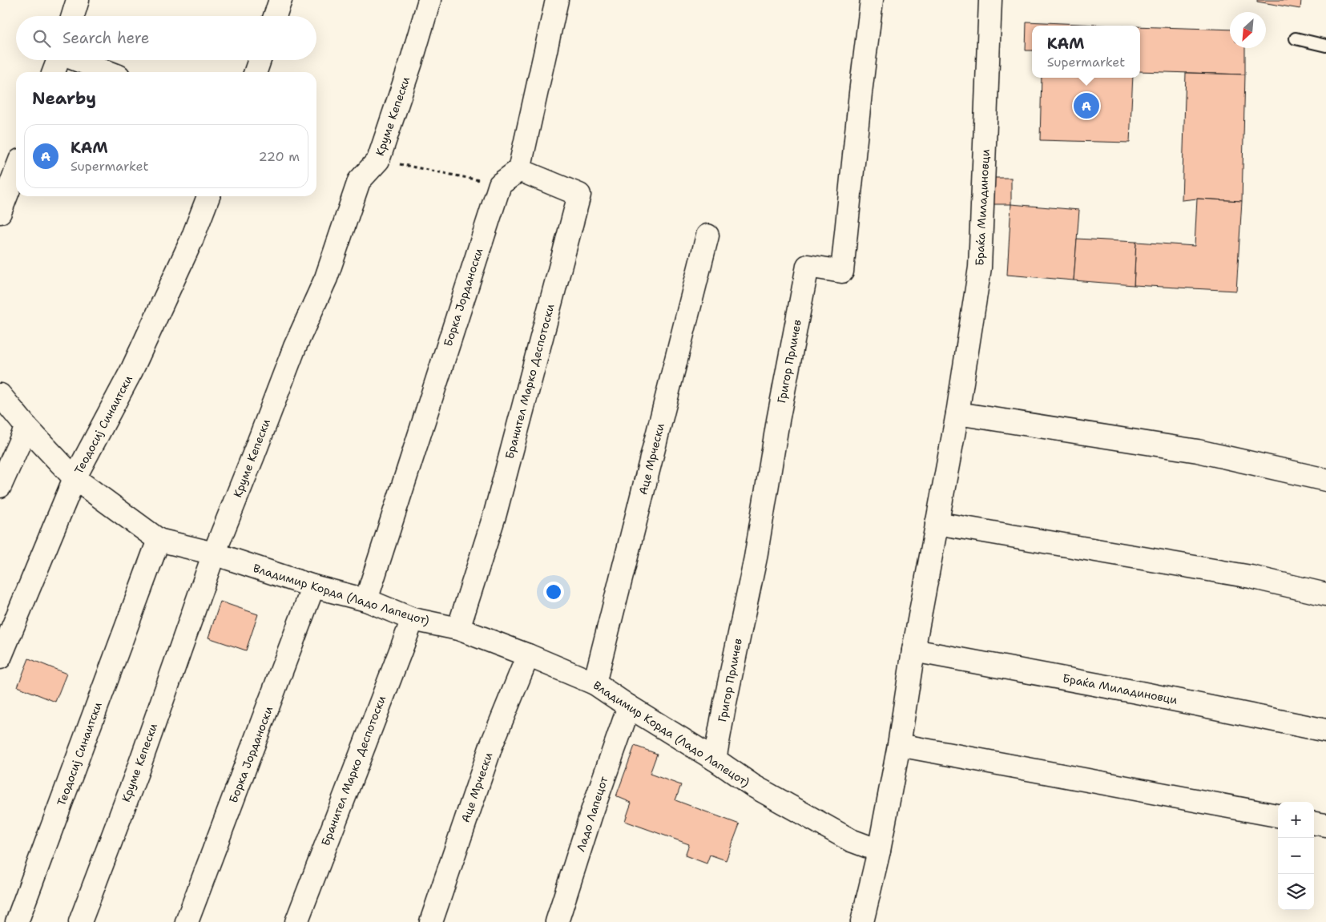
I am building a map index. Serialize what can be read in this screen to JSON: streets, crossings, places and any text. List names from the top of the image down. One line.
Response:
{"streets":{"street":["Круме Кепески","Браќа Миладиновци","Борка Јорданоски","Григор Прличев","Бранител Марко Деспотоски","Теодосиј Синаитски","Аце Мрчески","Владимир Корда (Ладо Лапецот)","Ладо Лапецот"]},"crossings":[["Круме Кепески","Владимир Корда (Ладо Лапецот)"],["Браќа Миладиновци","Владимир Корда (Ладо Лапецот)"],["Борка Јорданоски","Владимир Корда (Ладо Лапецот)"],["Григор Прличев","Владимир Корда (Ладо Лапецот)"],["Бранител Марко Деспотоски","Владимир Корда (Ладо Лапецот)"],["Теодосиј Синаитски","Владимир Корда (Ладо Лапецот)"],["Аце Мрчески","Владимир Корда (Ладо Лапецот)"],["Владимир Корда (Ладо Лапецот)","Ладо Лапецот"]],"north":"bottom left","page":{"search":"Search here","popup":["КАМ","Supermarket"],"heading":"Nearby","pins":"A","list":[{"mark":"A","name":"КАМ","note":"Supermarket","value":"220 m"}],"map_buttons":["+","−"]}}
